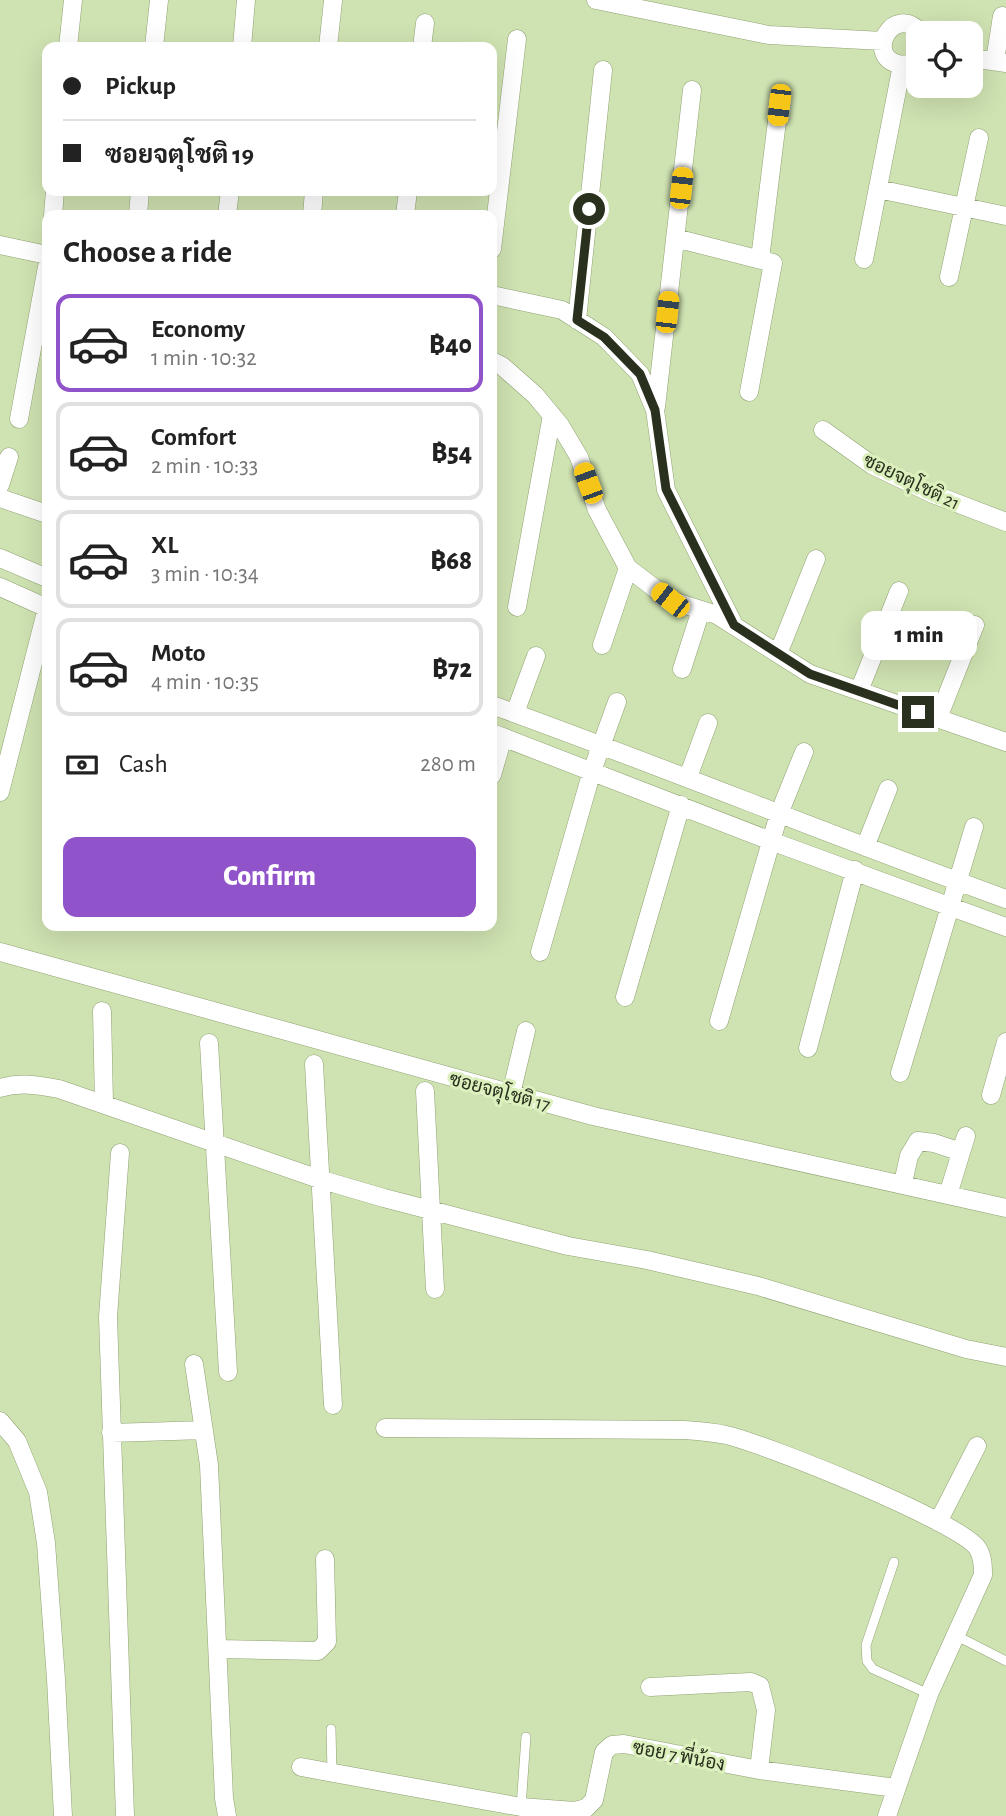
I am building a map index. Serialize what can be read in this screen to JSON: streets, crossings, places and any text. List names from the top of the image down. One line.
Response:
{"streets":{"street":["ซอยจตุโชติ 21","ซอยจตุโชติ 17","ซอย 7 พี่น้อง"]},"page":{"banner":["Pickup","ซอยจตุโชติ 19"],"heading":"Choose a ride","list":[{"name":"Economy","note":"1 min · 10:32","value":"฿40"},{"name":"Comfort","note":"2 min · 10:33","value":"฿54"},{"name":"XL","note":"3 min · 10:34","value":"฿68"},{"name":"Moto","note":"4 min · 10:35","value":"฿72"}],"bubble":"1 min","pay":["Cash","280 m"],"buttons":"Confirm"}}
